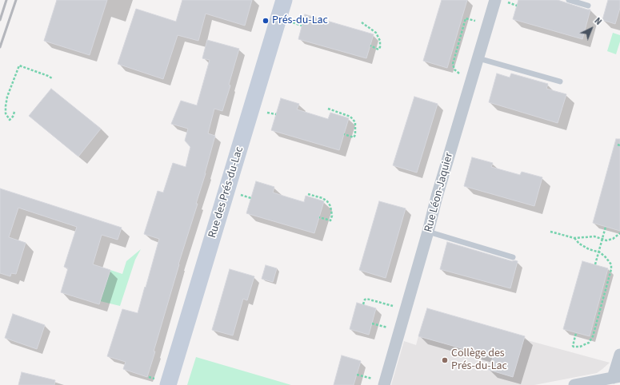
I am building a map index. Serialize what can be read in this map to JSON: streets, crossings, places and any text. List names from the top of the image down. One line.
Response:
{"streets":{"street":["Rue des Prés-du-Lac","Rue Léon-Jaquier"]},"places":["Prés-du-Lac","Collège des Prés-du-Lac"],"north":"top right"}
